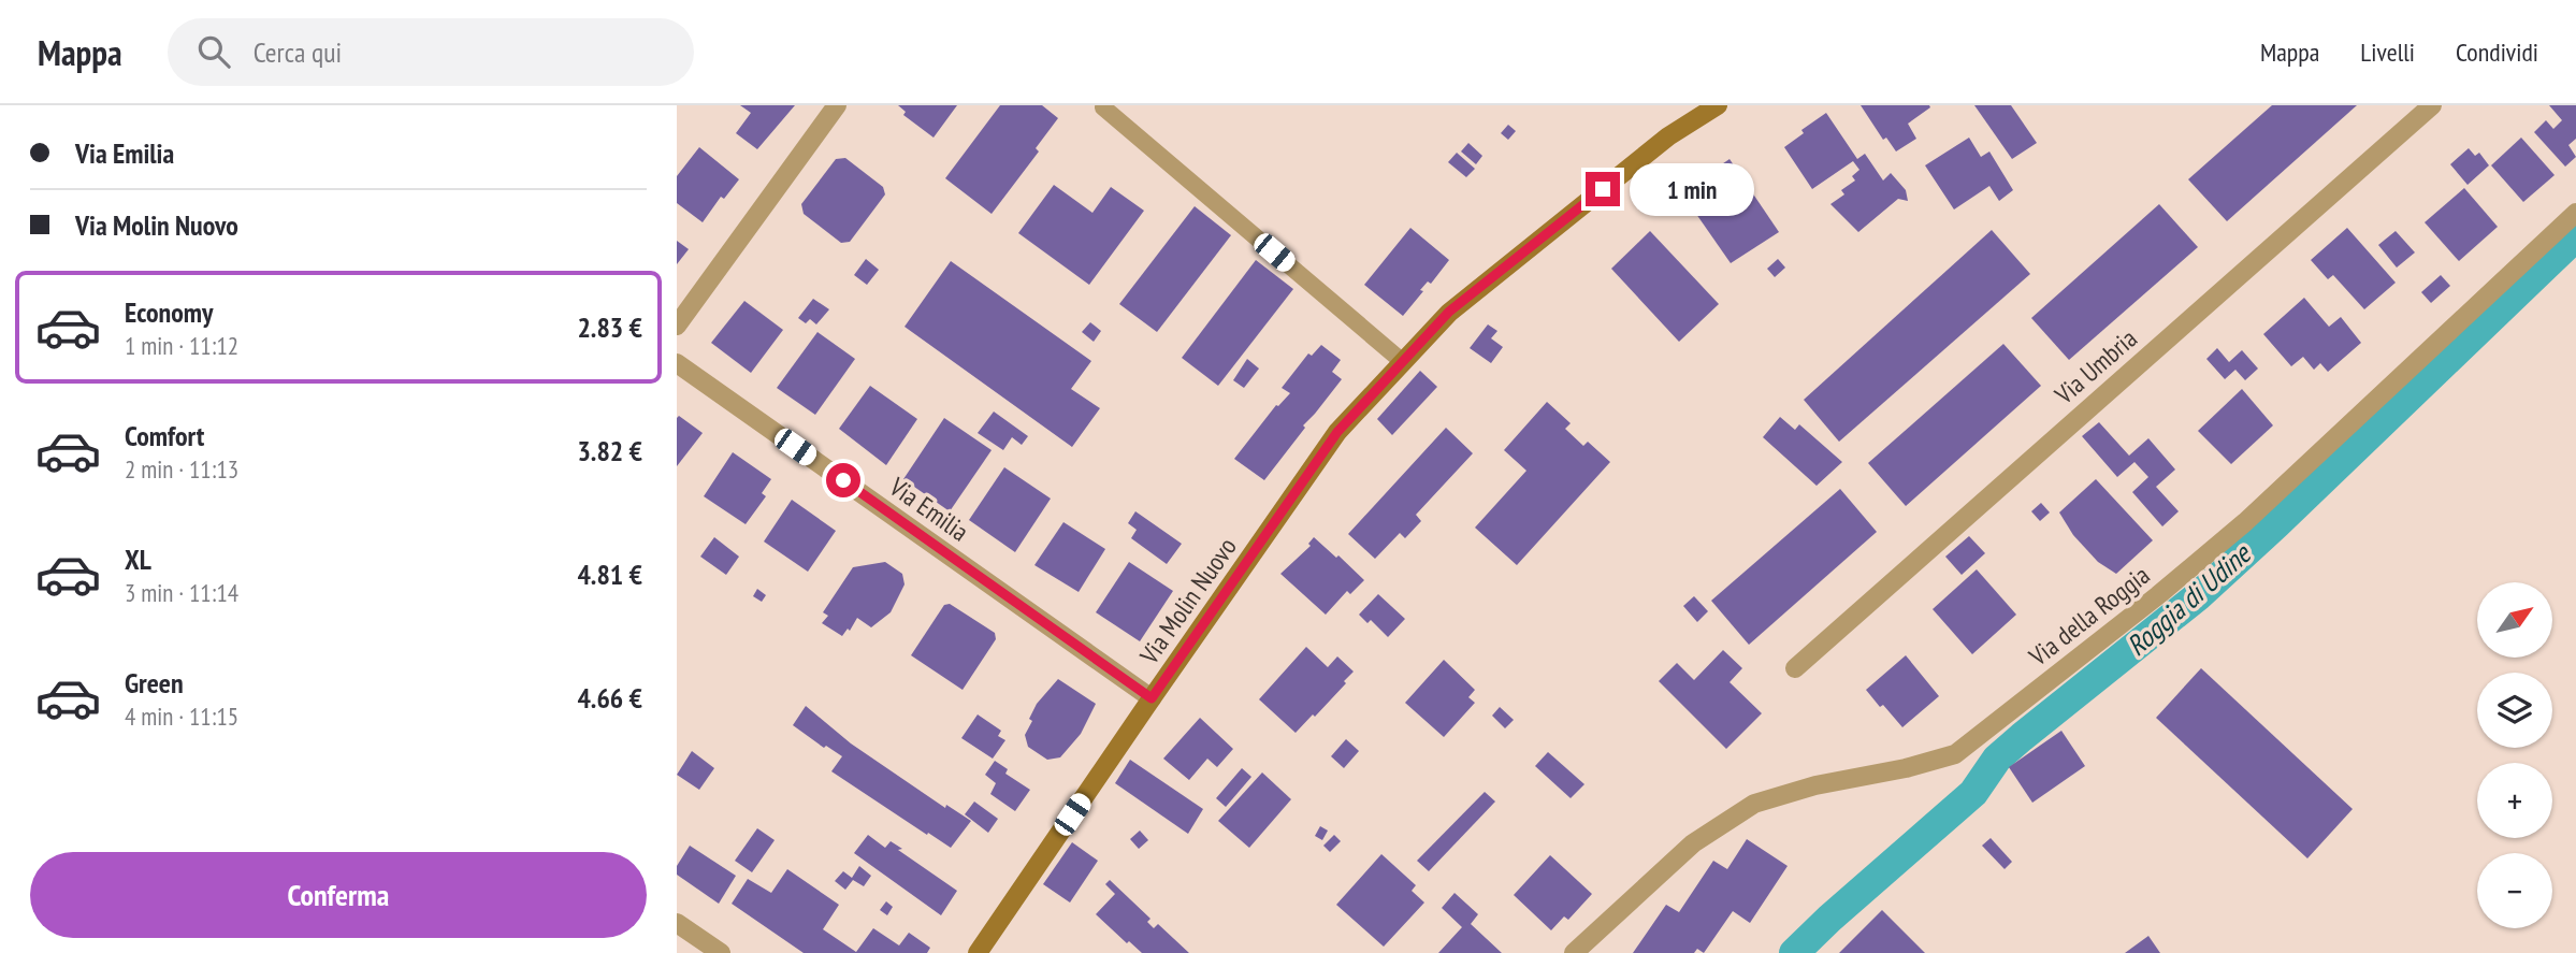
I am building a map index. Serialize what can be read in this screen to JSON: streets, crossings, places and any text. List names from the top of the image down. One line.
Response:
{"streets":{"main road":["Via Molin Nuovo"],"street":["Via Umbria","Via Emilia","Via della Roggia"]},"crossings":[["Via Emilia","Via Molin Nuovo"]],"water":["Roggia di Udine"],"north":"top right","page":{"header":"Mappa","search":"Cerca qui","nav":["Mappa","Livelli","Condividi"],"banner":["Via Emilia","Via Molin Nuovo"],"bubble":"1 min","list":[{"name":"Economy","note":"1 min · 11:12","value":"2.83 €"},{"name":"Comfort","note":"2 min · 11:13","value":"3.82 €"},{"name":"XL","note":"3 min · 11:14","value":"4.81 €"},{"name":"Green","note":"4 min · 11:15","value":"4.66 €"}],"map_buttons":["+","−"],"buttons":"Conferma"}}
